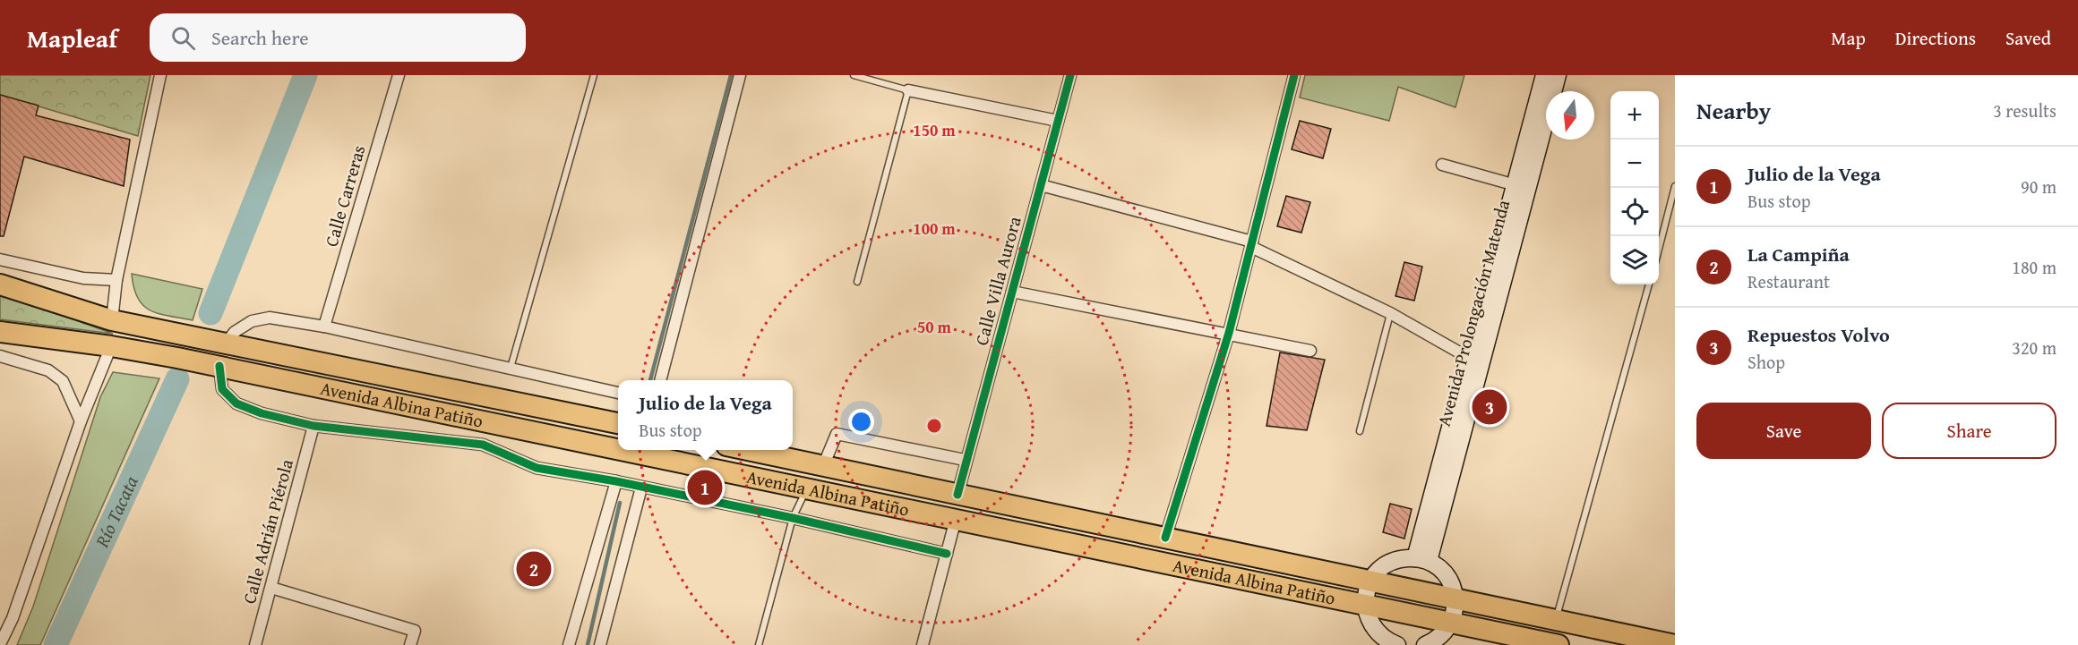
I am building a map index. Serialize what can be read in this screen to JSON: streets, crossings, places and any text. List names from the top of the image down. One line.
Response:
{"streets":{"highway":["Avenida Albina Patiño"],"main road":["Avenida Prolongación Matenda"],"street":["Calle Carreras","Calle Villa Aurora","Calle Adrián Piérola"]},"crossings":[["Calle Villa Aurora","Avenida Albina Patiño"]],"water":["Río Tacata"],"north":"bottom","page":{"header":"Mapleaf","search":"Search here","nav":["Map","Directions","Saved"],"heading":["Nearby","3 results"],"map_buttons":["+","−"],"list":[{"mark":"1","name":"Julio de la Vega","note":"Bus stop","value":"90 m"},{"mark":"2","name":"La Campiña","note":"Restaurant","value":"180 m"},{"mark":"3","name":"Repuestos Volvo","note":"Shop","value":"320 m"}],"popup":["Julio de la Vega","Bus stop"],"buttons":["Save","Share"],"pins":["3","1","2"]},"rings":["150 m","100 m","50 m"]}
